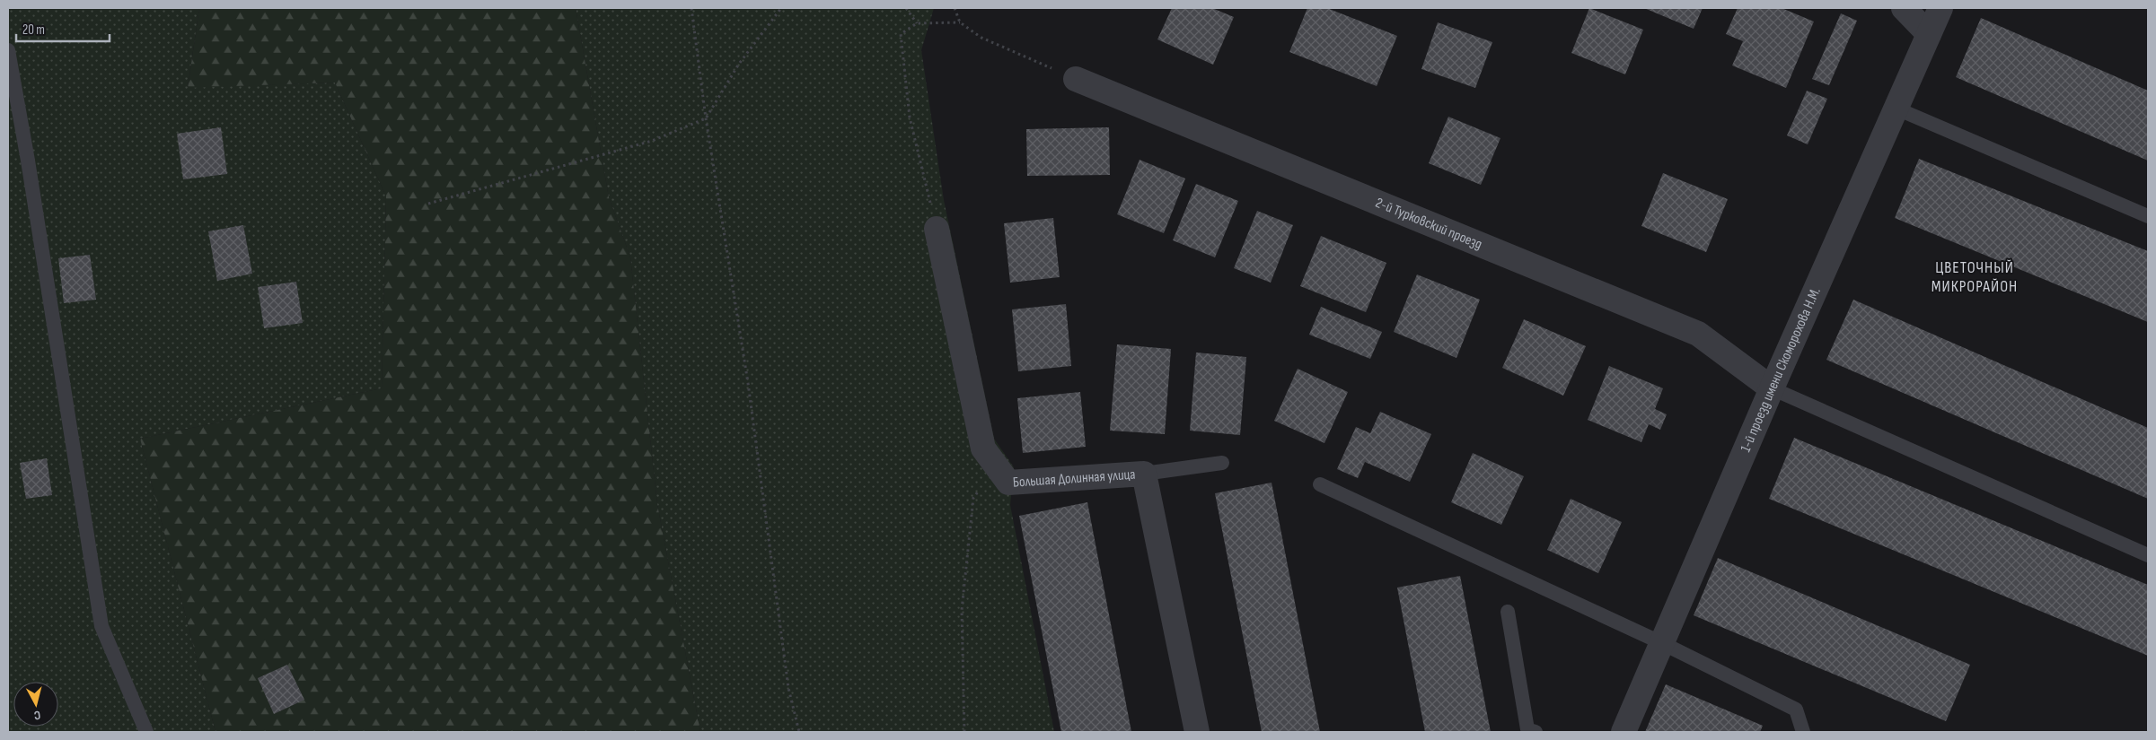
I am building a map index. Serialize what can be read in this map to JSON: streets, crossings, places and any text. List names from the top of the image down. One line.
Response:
{"streets":{"street":["2-й Турковский проезд","1-й проезд имени Скоморохова Н.М.","Большая Долинная улица"]},"crossings":[["2-й Турковский проезд","1-й проезд имени Скоморохова Н.М."]],"districts":["ЦВЕТОЧНЫЙ МИКРОРАЙОН"],"scale_bar":"20 m","north":"bottom"}
